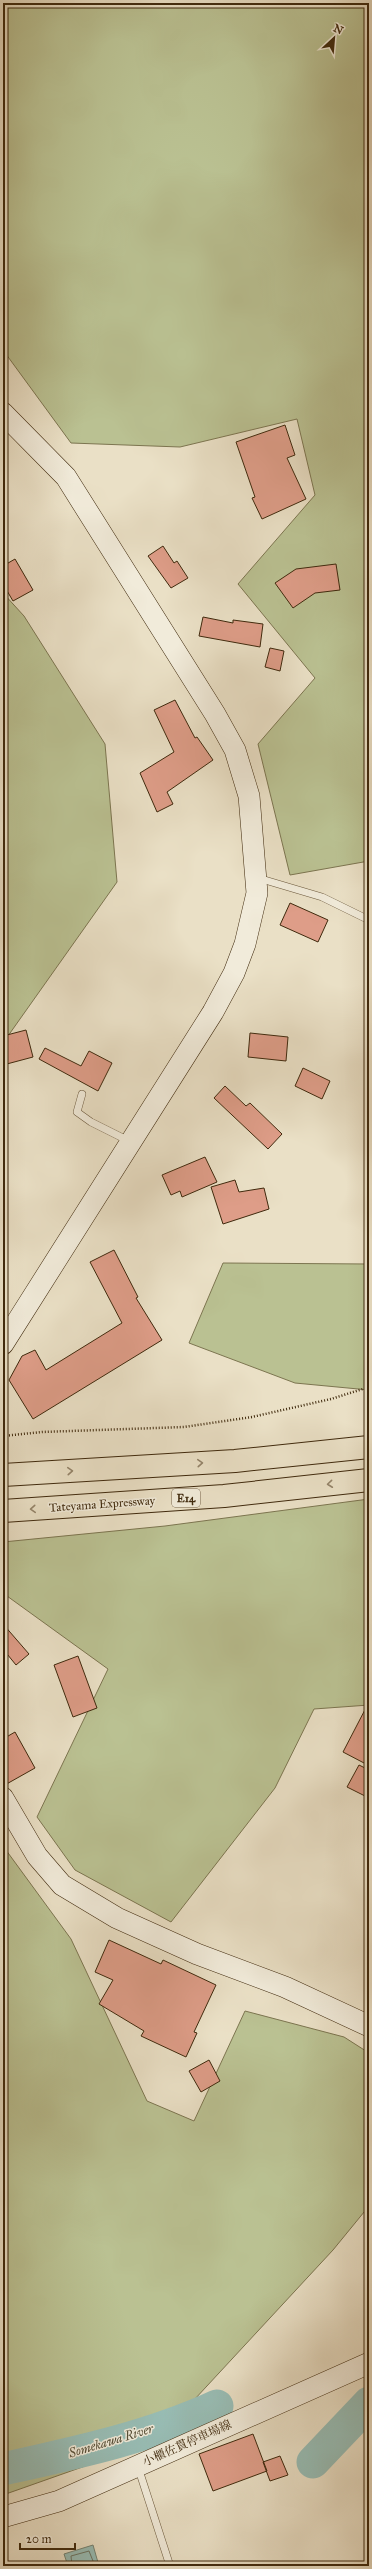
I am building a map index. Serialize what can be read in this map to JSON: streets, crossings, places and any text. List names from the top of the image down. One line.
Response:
{"streets":{"highway":["E14","Tateyama Expressway"],"street":["小櫃佐貫停車場線"]},"water":["Somekawa River"],"scale_bar":"20 m","north":"top right"}
